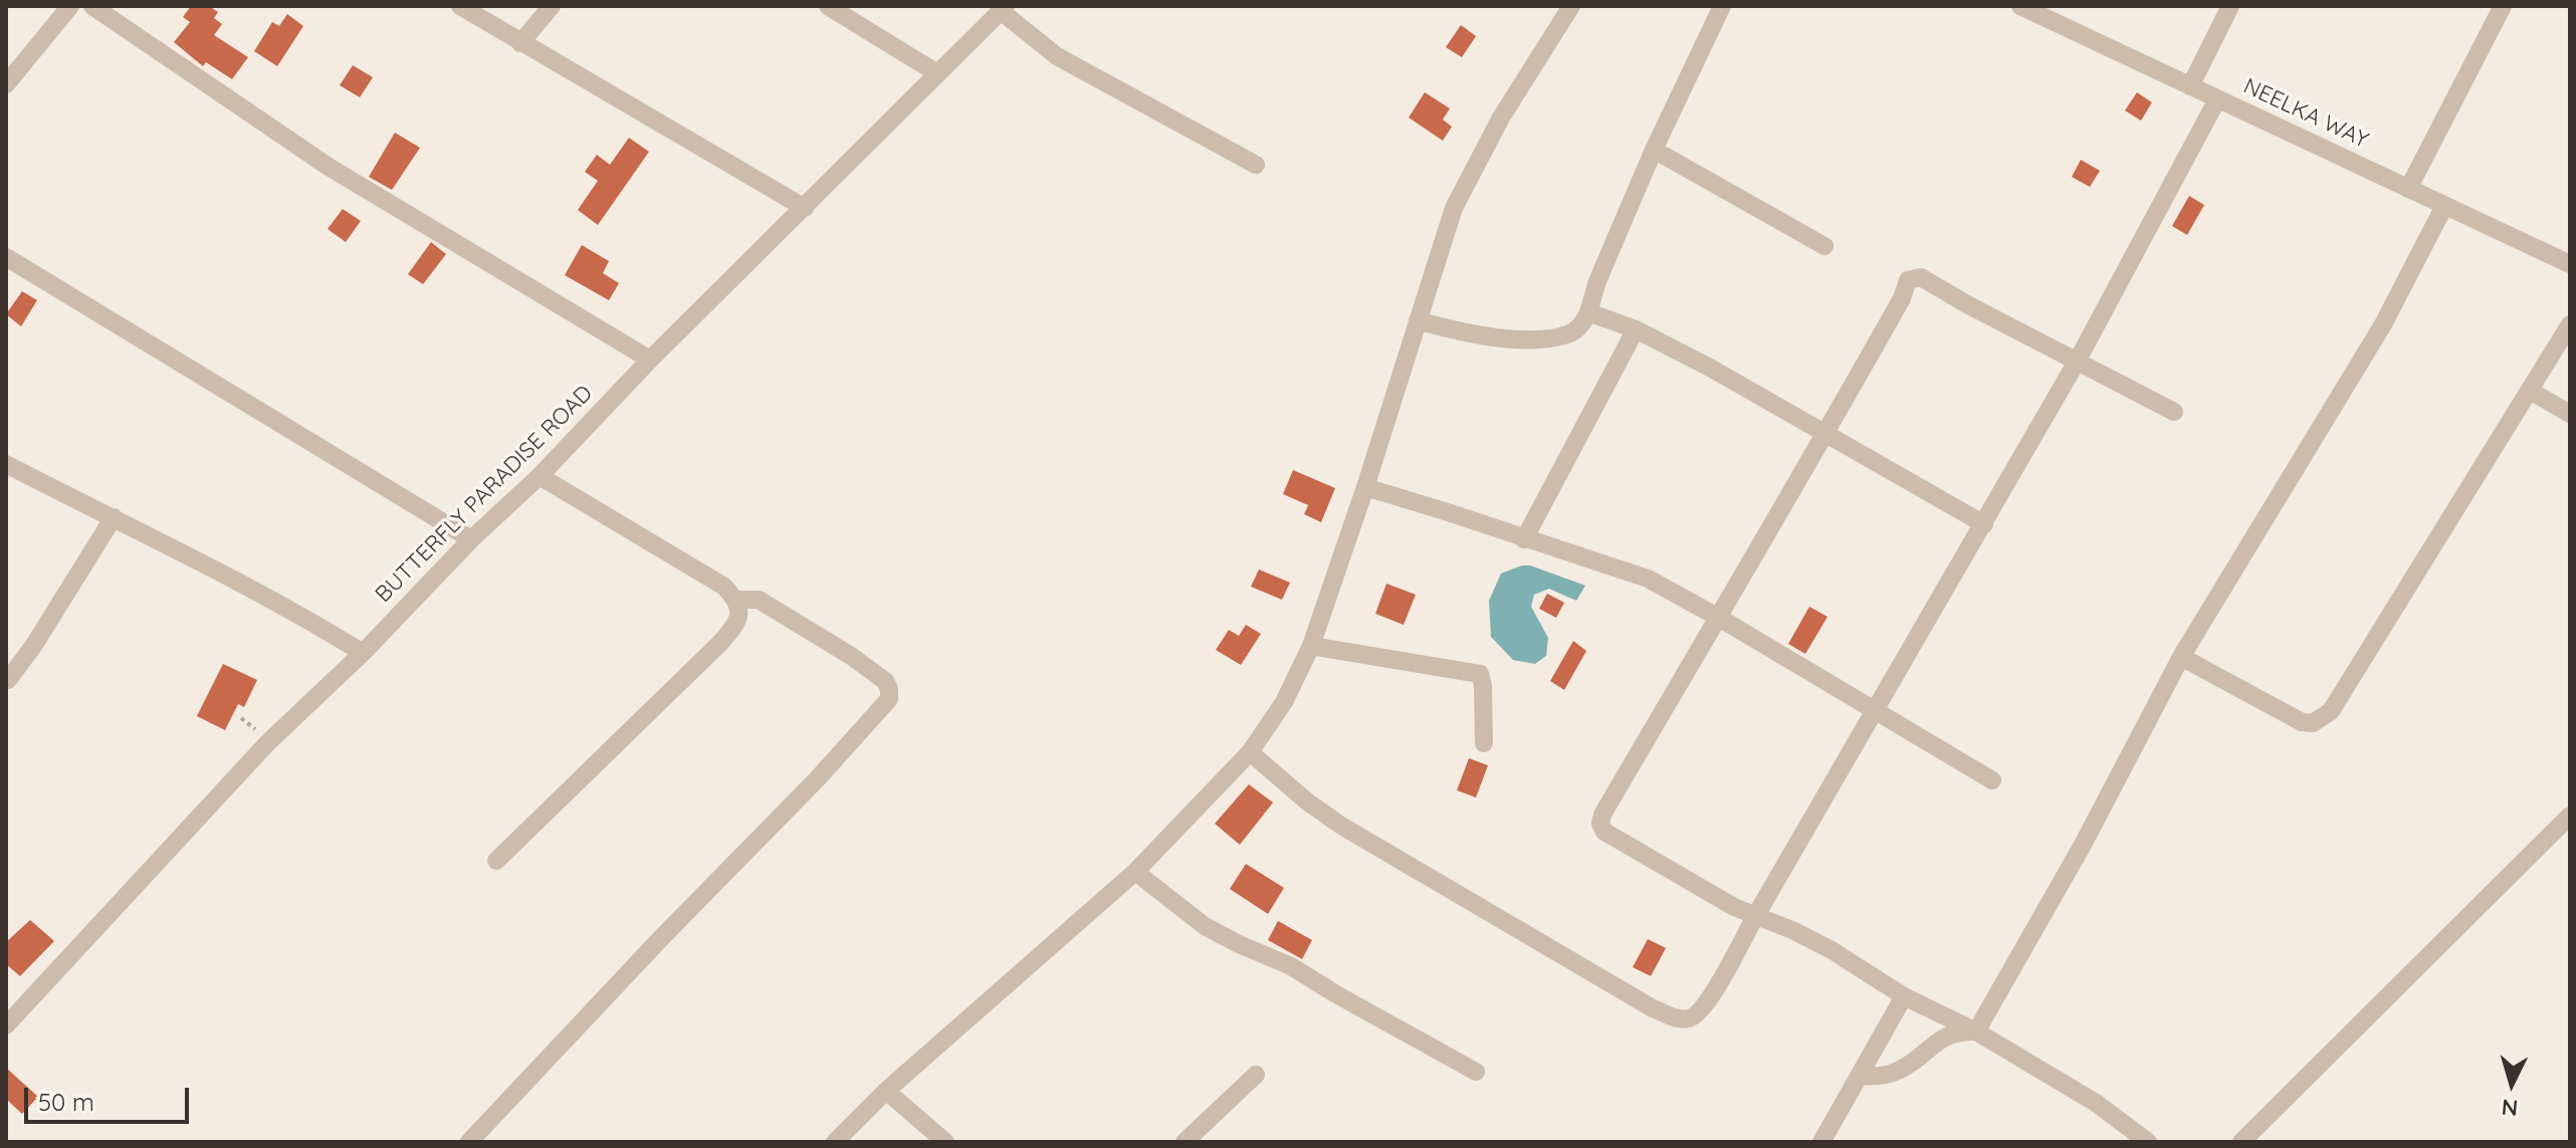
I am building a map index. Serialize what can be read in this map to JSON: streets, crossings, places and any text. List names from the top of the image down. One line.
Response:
{"streets":{"street":["NEELKA WAY","BUTTERFLY PARADISE ROAD"]},"scale_bar":"50 m","north":"bottom"}
